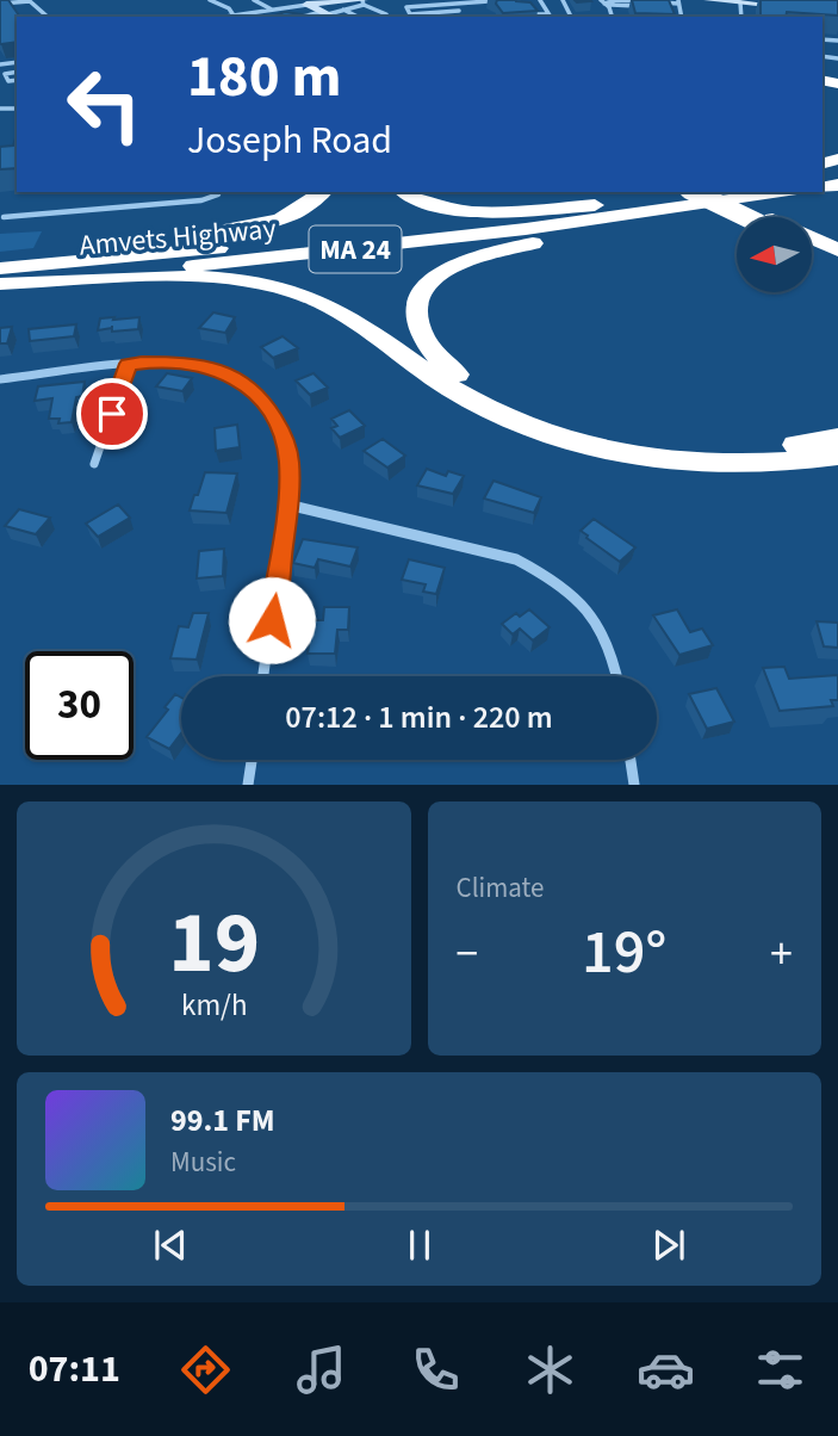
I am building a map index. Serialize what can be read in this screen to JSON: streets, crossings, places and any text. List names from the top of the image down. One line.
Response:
{"streets":{"highway":["Amvets Highway","MA 24"]},"north":"left","page":{"turn":["180 m","Joseph Road"],"limit":"30","trip":"07:12 · 1 min · 220 m","tile":"Climate","heat":["−","19°","+"],"song":["99.1 FM","Music"],"tabs":"07:11","gauge":["19","km/h"]}}
